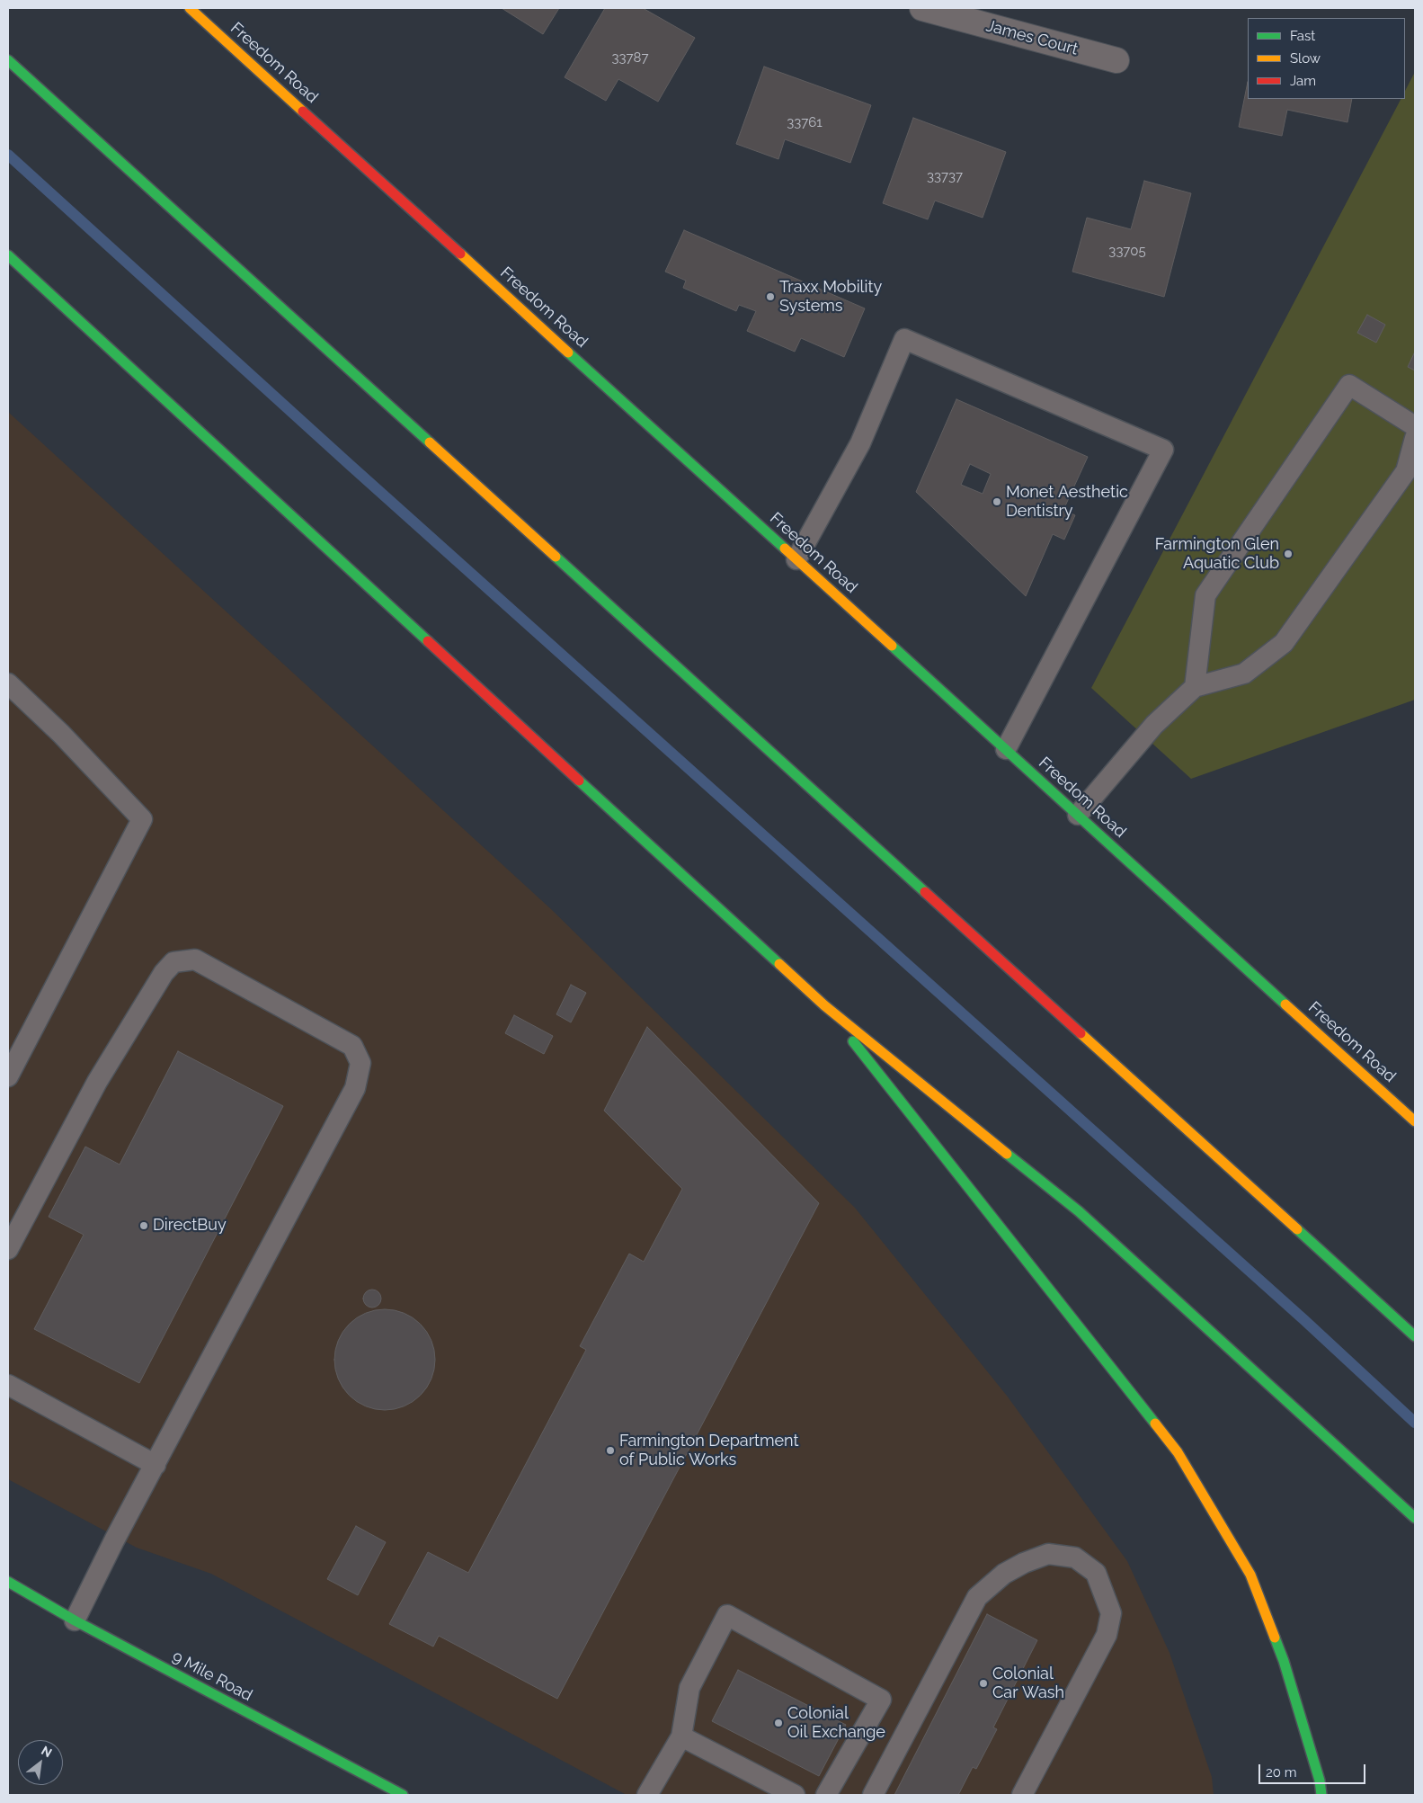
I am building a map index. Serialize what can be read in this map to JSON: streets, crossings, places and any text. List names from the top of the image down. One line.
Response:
{"streets":{"main road":["Freedom Road","9 Mile Road"],"street":["James Court"]},"places":["Traxx Mobility Systems","Monet Aesthetic Dentistry","Farmington Glen Aquatic Club","DirectBuy","Farmington Department of Public Works","Colonial Car Wash","Colonial Oil Exchange"],"house_numbers":["33787","33761","33737","33705"],"legend":["Fast","Slow","Jam"],"scale_bar":"20 m","north":"top right"}
